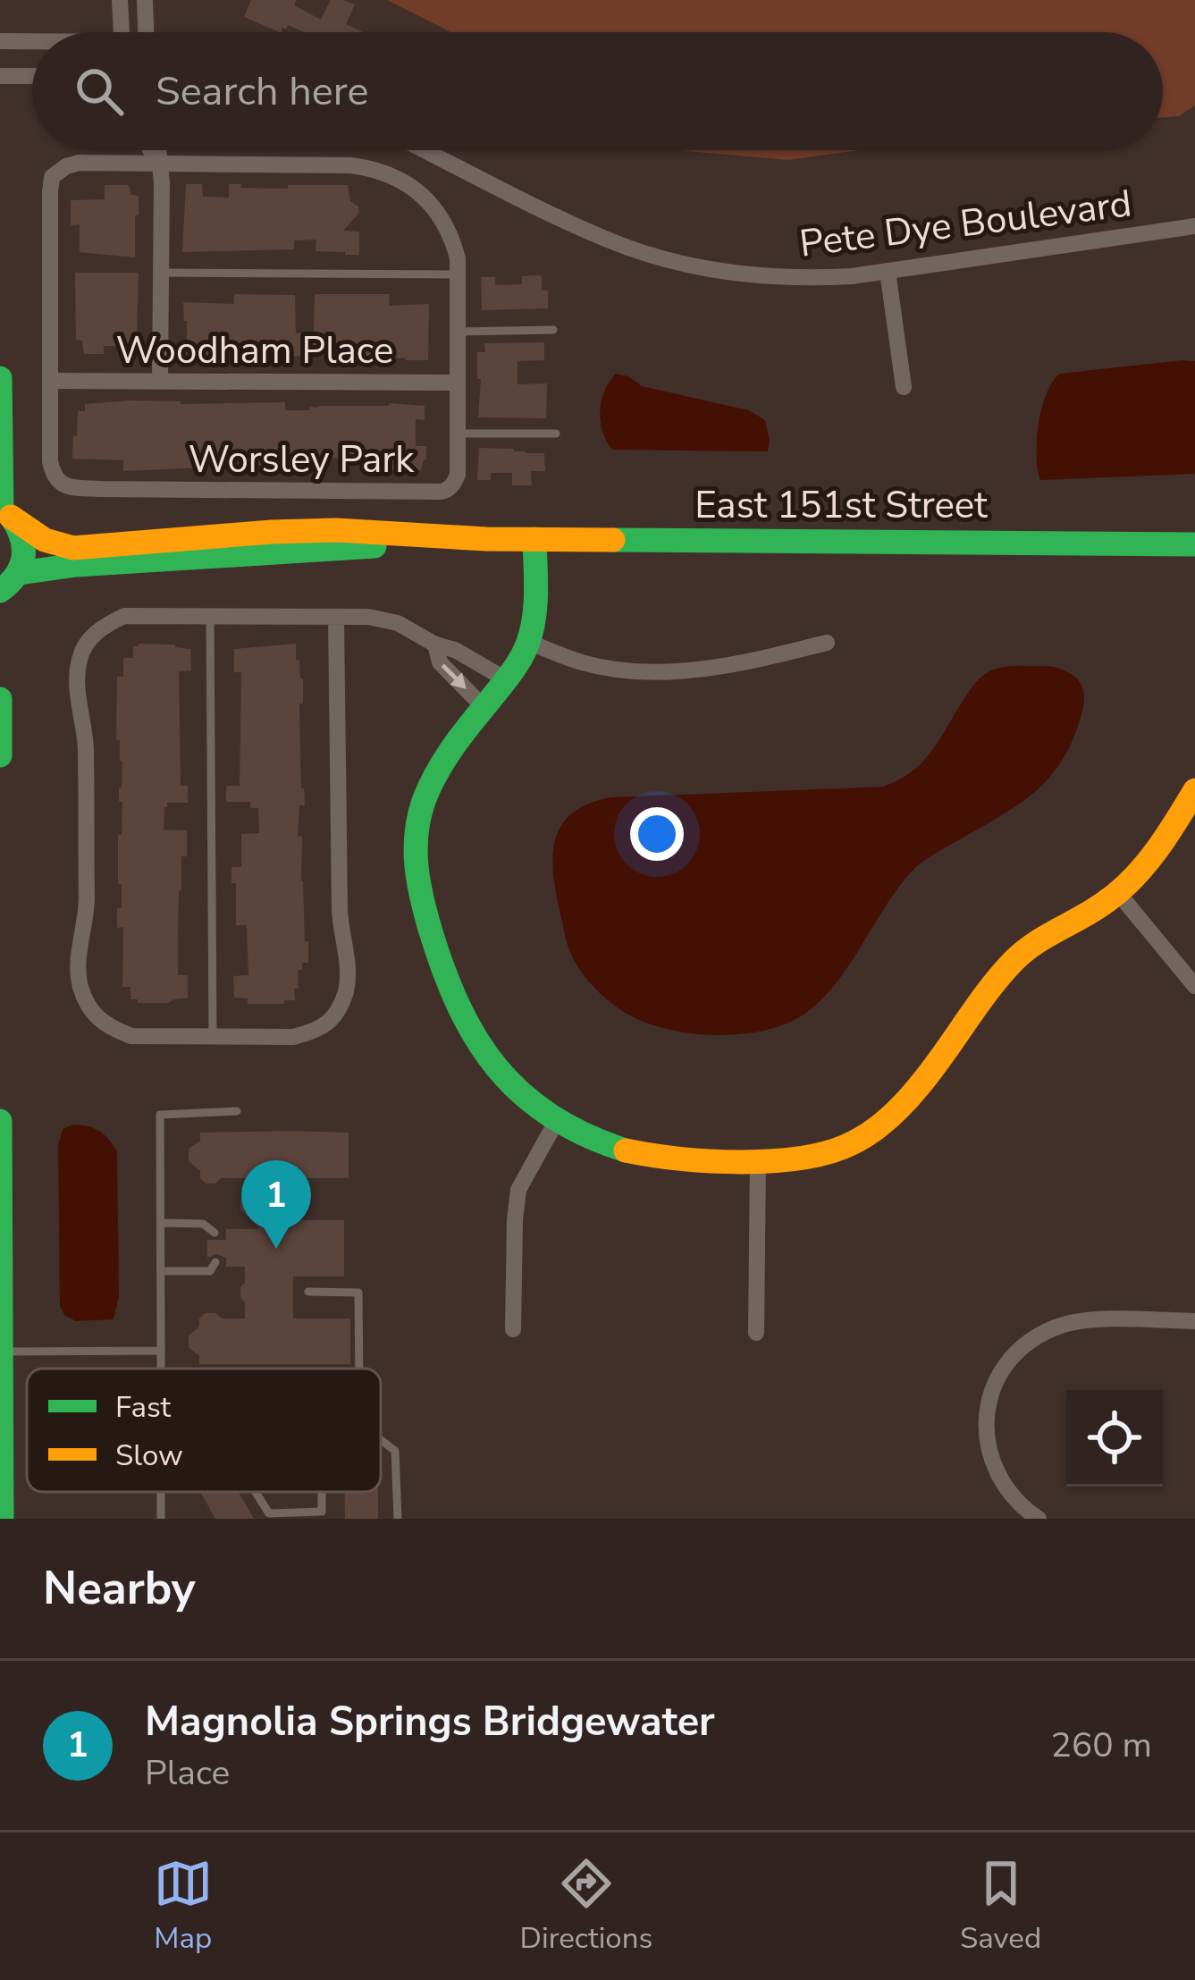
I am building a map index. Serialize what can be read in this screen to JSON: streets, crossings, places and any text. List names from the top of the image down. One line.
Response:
{"streets":{"street":["Pete Dye Boulevard","Woodham Place","Worsley Park","East 151st Street"]},"crossings":[["Woodham Place","Worsley Park"]],"legend":["Fast","Slow"],"page":{"search":"Search here","pins":"1","heading":"Nearby","list":[{"mark":"1","name":"Magnolia Springs Bridgewater","note":"Place","value":"260 m"}],"nav":["Map","Directions","Saved"]}}
